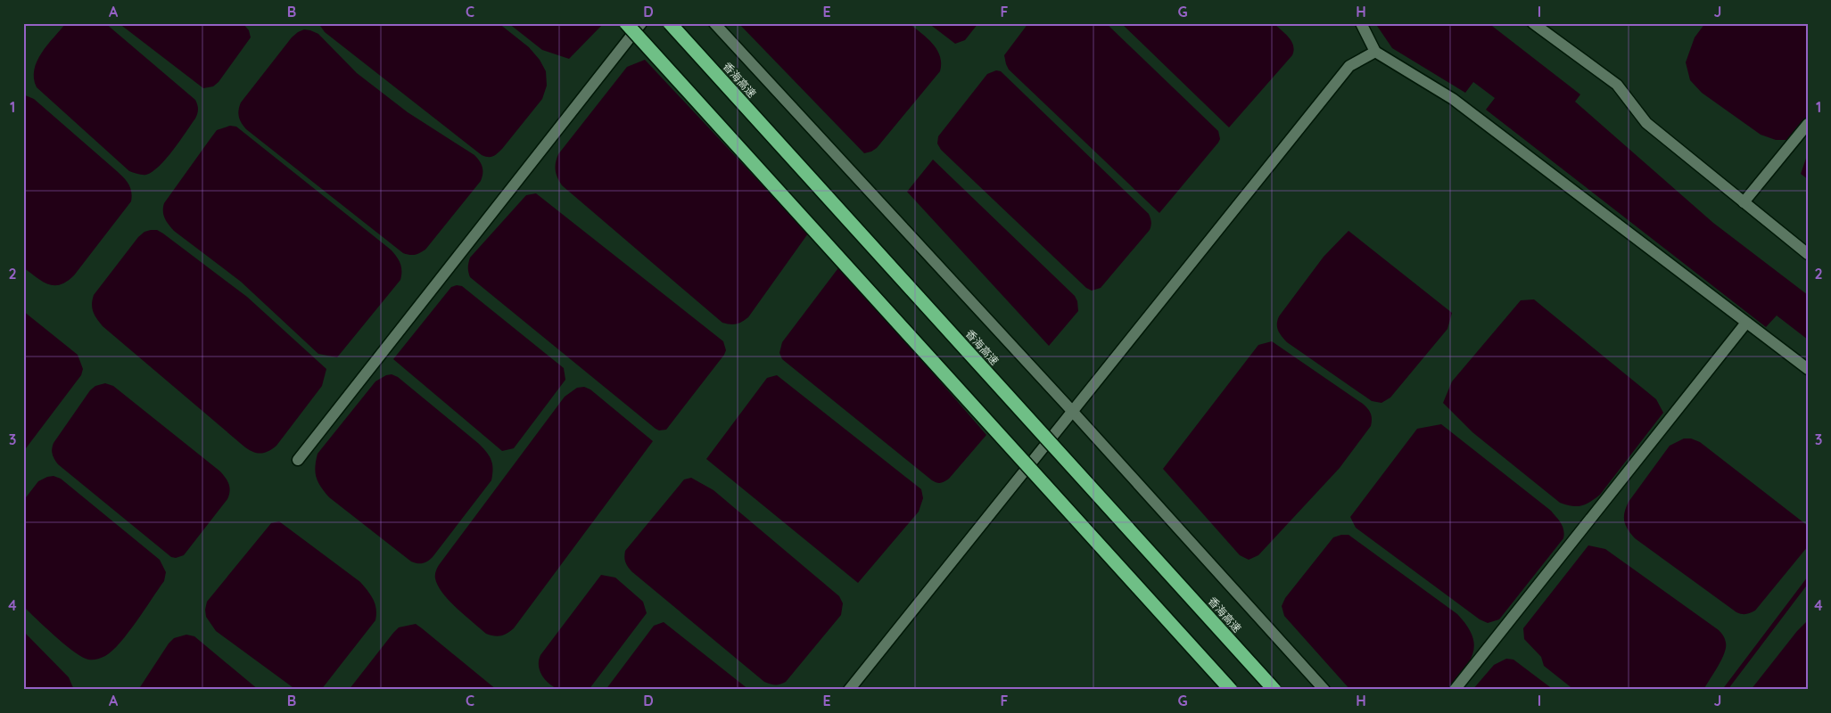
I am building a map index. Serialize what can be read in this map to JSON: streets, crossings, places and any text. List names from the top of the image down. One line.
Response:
{"streets":{"highway":["香海高速"]},"grid":{"columns":["A","B","C","D","E","F","G","H","I","J"],"rows":["1","2","3","4"]}}
